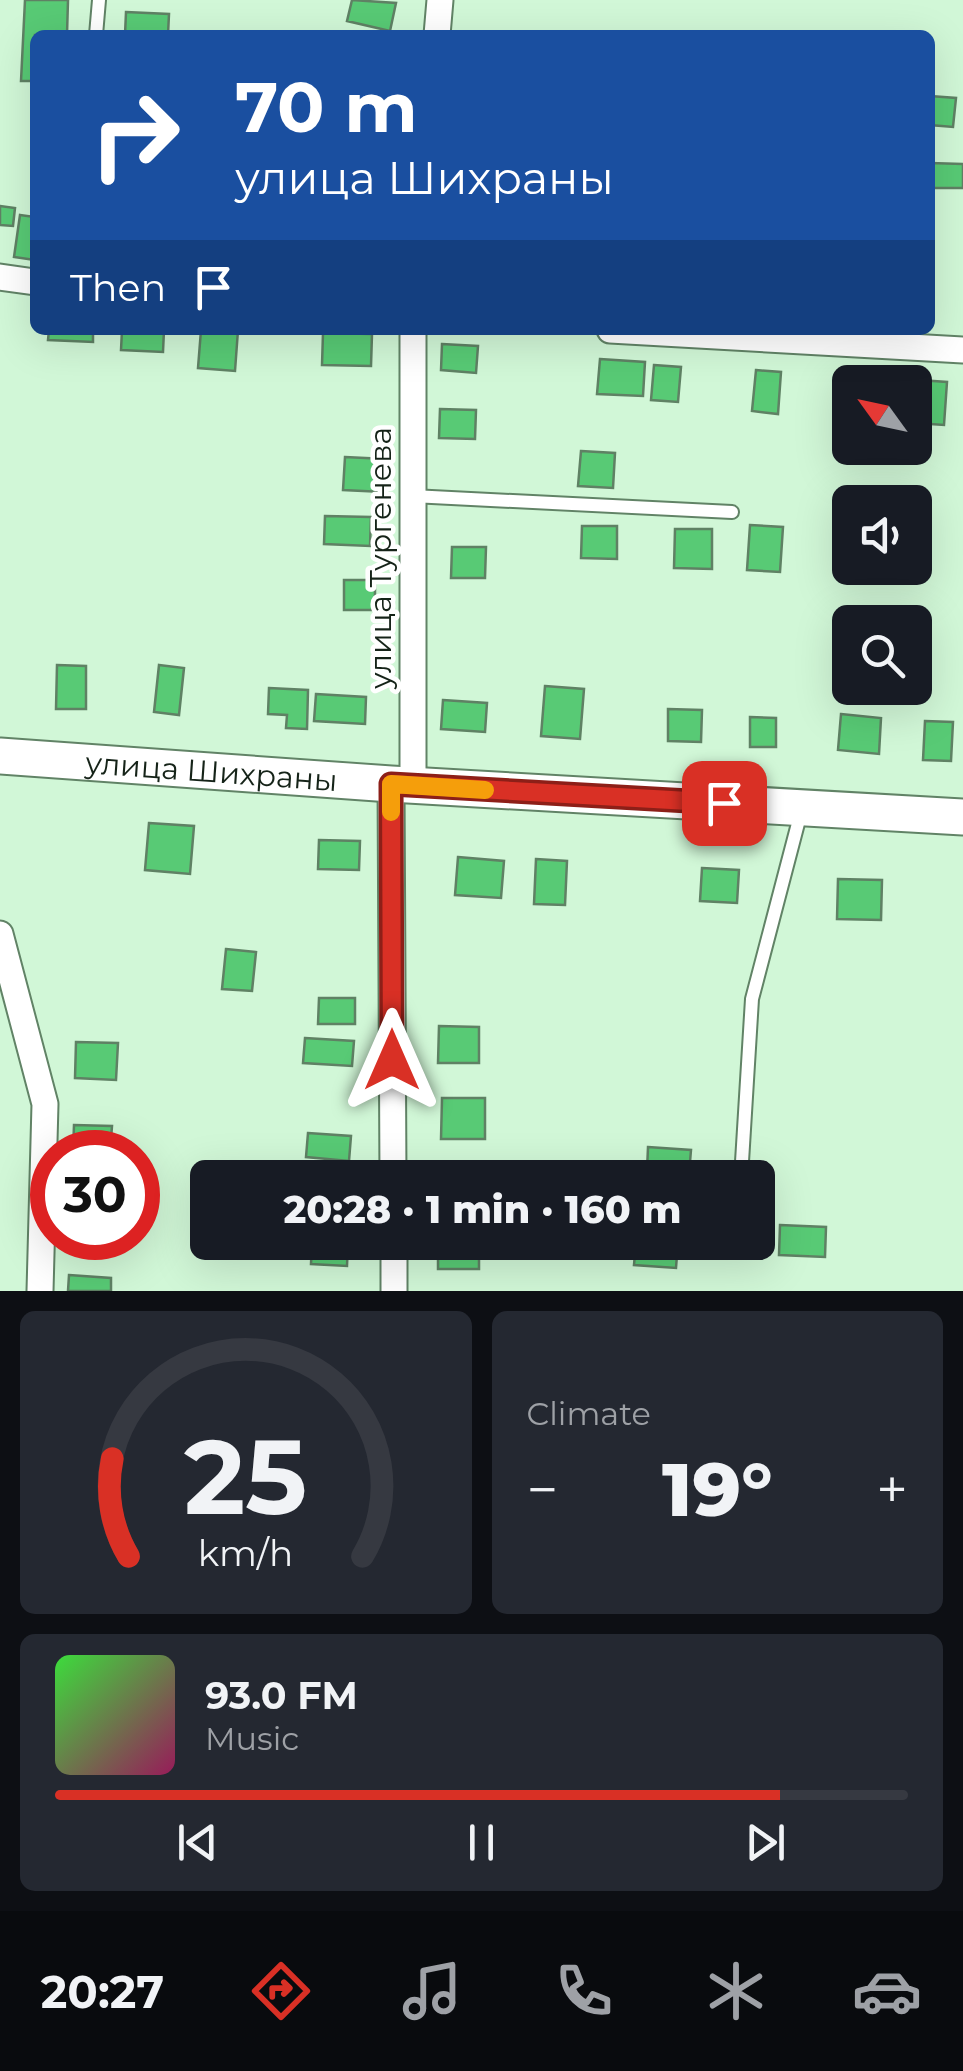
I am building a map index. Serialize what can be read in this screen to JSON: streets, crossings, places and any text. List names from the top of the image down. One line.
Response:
{"streets":{"street":["улица Тургенева","улица Шихраны"]},"crossings":[["улица Тургенева","улица Шихраны"]],"north":"top left","page":{"turn":["70 m","улица Шихраны"],"then":"Then","limit":"30","trip":"20:28 · 1 min · 160 m","tile":"Climate","heat":["−","19°","+"],"song":["93.0 FM","Music"],"tabs":"20:27","gauge":["25","km/h"]}}
